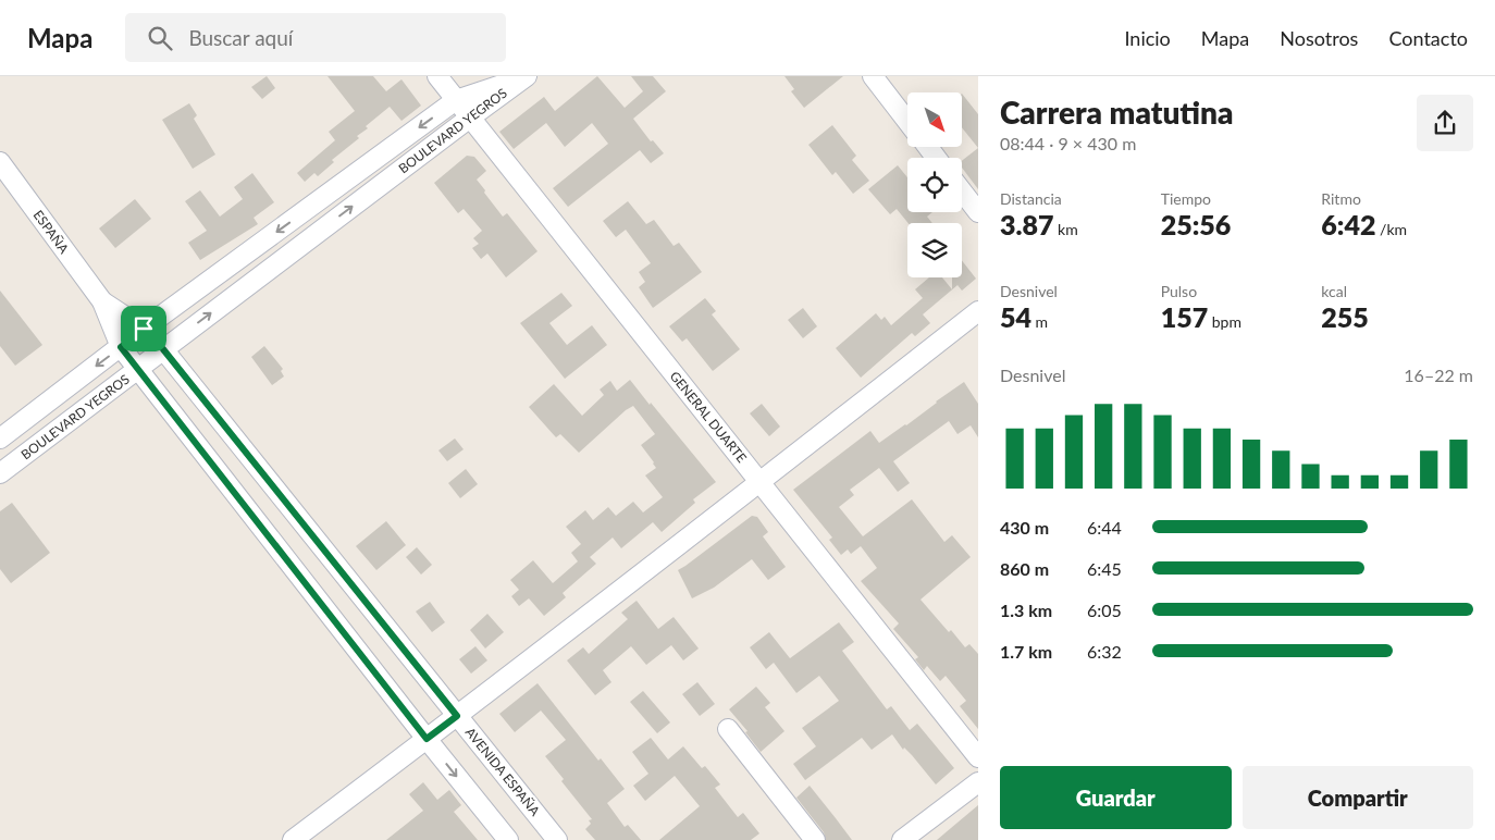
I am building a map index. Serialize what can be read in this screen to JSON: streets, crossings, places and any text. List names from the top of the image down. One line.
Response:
{"streets":{"street":["BOULEVARD YEGROS","ESPAÑA","GENERAL DUARTE","AVENIDA ESPAÑA"]},"crossings":[["BOULEVARD YEGROS","GENERAL DUARTE"],["BOULEVARD YEGROS","AVENIDA ESPAÑA"],["ESPAÑA","AVENIDA ESPAÑA"]],"north":"bottom right","page":{"header":"Mapa","search":"Buscar aquí","nav":["Inicio","Mapa","Nosotros","Contacto"],"heading":["Carrera matutina","08:44 · 9 × 430 m"],"stats":[["Distancia","3.87 km"],["Tiempo","25:56"],["Ritmo","6:42 /km"],["Desnivel","54 m"],["Pulso","157 bpm"],["kcal","255"]],"chart":["Desnivel","16–22 m"],"list":[{"name":"430 m","note":"6:44"},{"name":"860 m","note":"6:45"},{"name":"1.3 km","note":"6:05"},{"name":"1.7 km","note":"6:32"}],"buttons":["Guardar","Compartir"]}}
